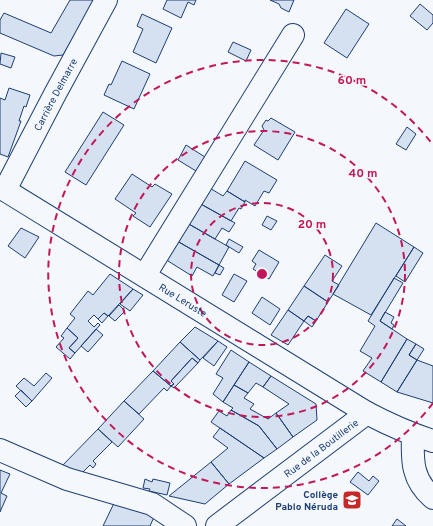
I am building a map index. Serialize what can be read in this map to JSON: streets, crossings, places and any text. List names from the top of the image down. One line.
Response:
{"streets":{"street":["Carrière Delmarre","Rue Leruste","Rue de la Boutillerie"]},"crossings":[["Carrière Delmarre","Rue Leruste"],["Rue Leruste","Rue de la Boutillerie"]],"places":{"school or university":["Collège Pablo Néruda"]},"rings":["60 m","40 m","20 m"]}
